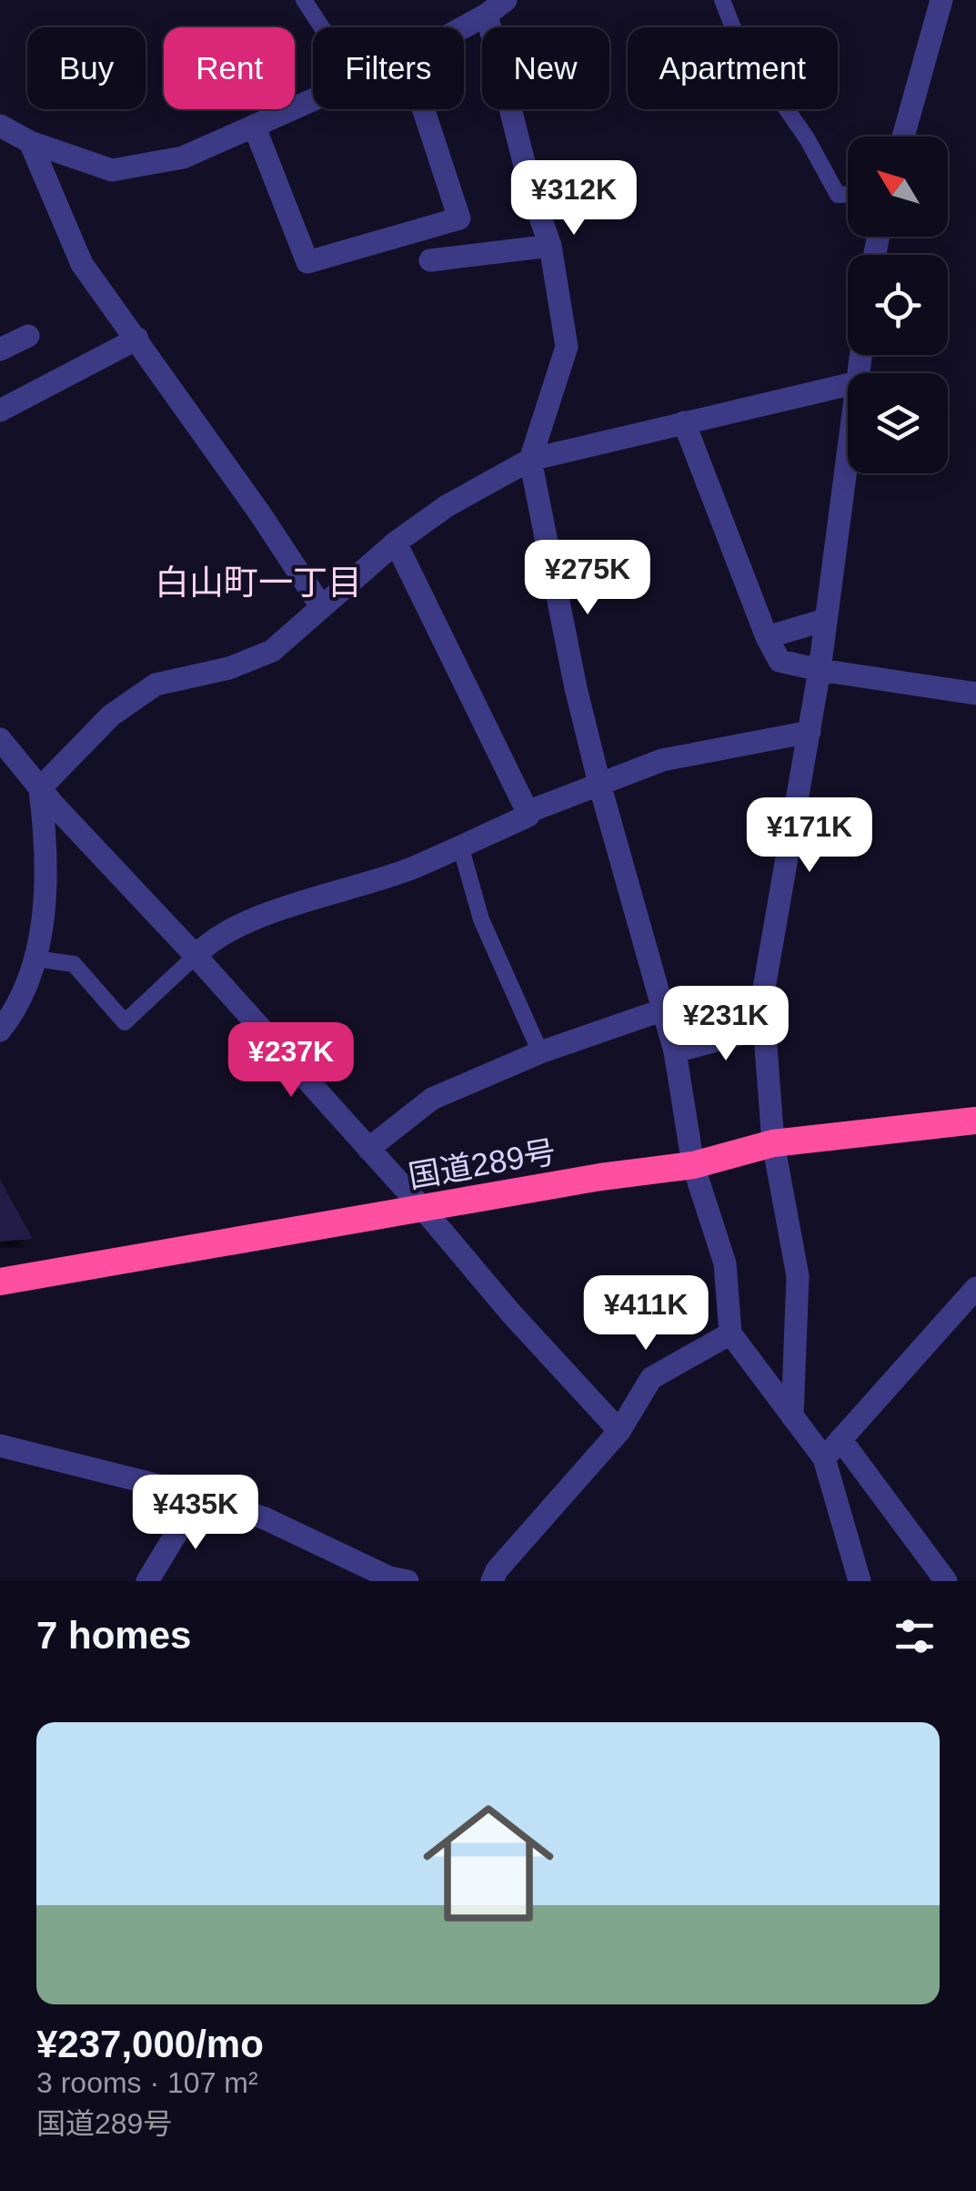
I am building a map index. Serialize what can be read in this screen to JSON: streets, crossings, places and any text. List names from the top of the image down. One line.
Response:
{"streets":{"highway":["国道289号"]},"districts":["白山町一丁目"],"north":"top left","page":{"chip":["Buy","Rent","Filters","New","Apartment"],"price":["¥312K","¥275K","¥171K","¥231K","¥237K","¥411K","¥435K"],"heading":"7 homes","list":[{"name":"¥237,000/mo","note":"3 rooms · 107 m² · 国道289号"}]}}
